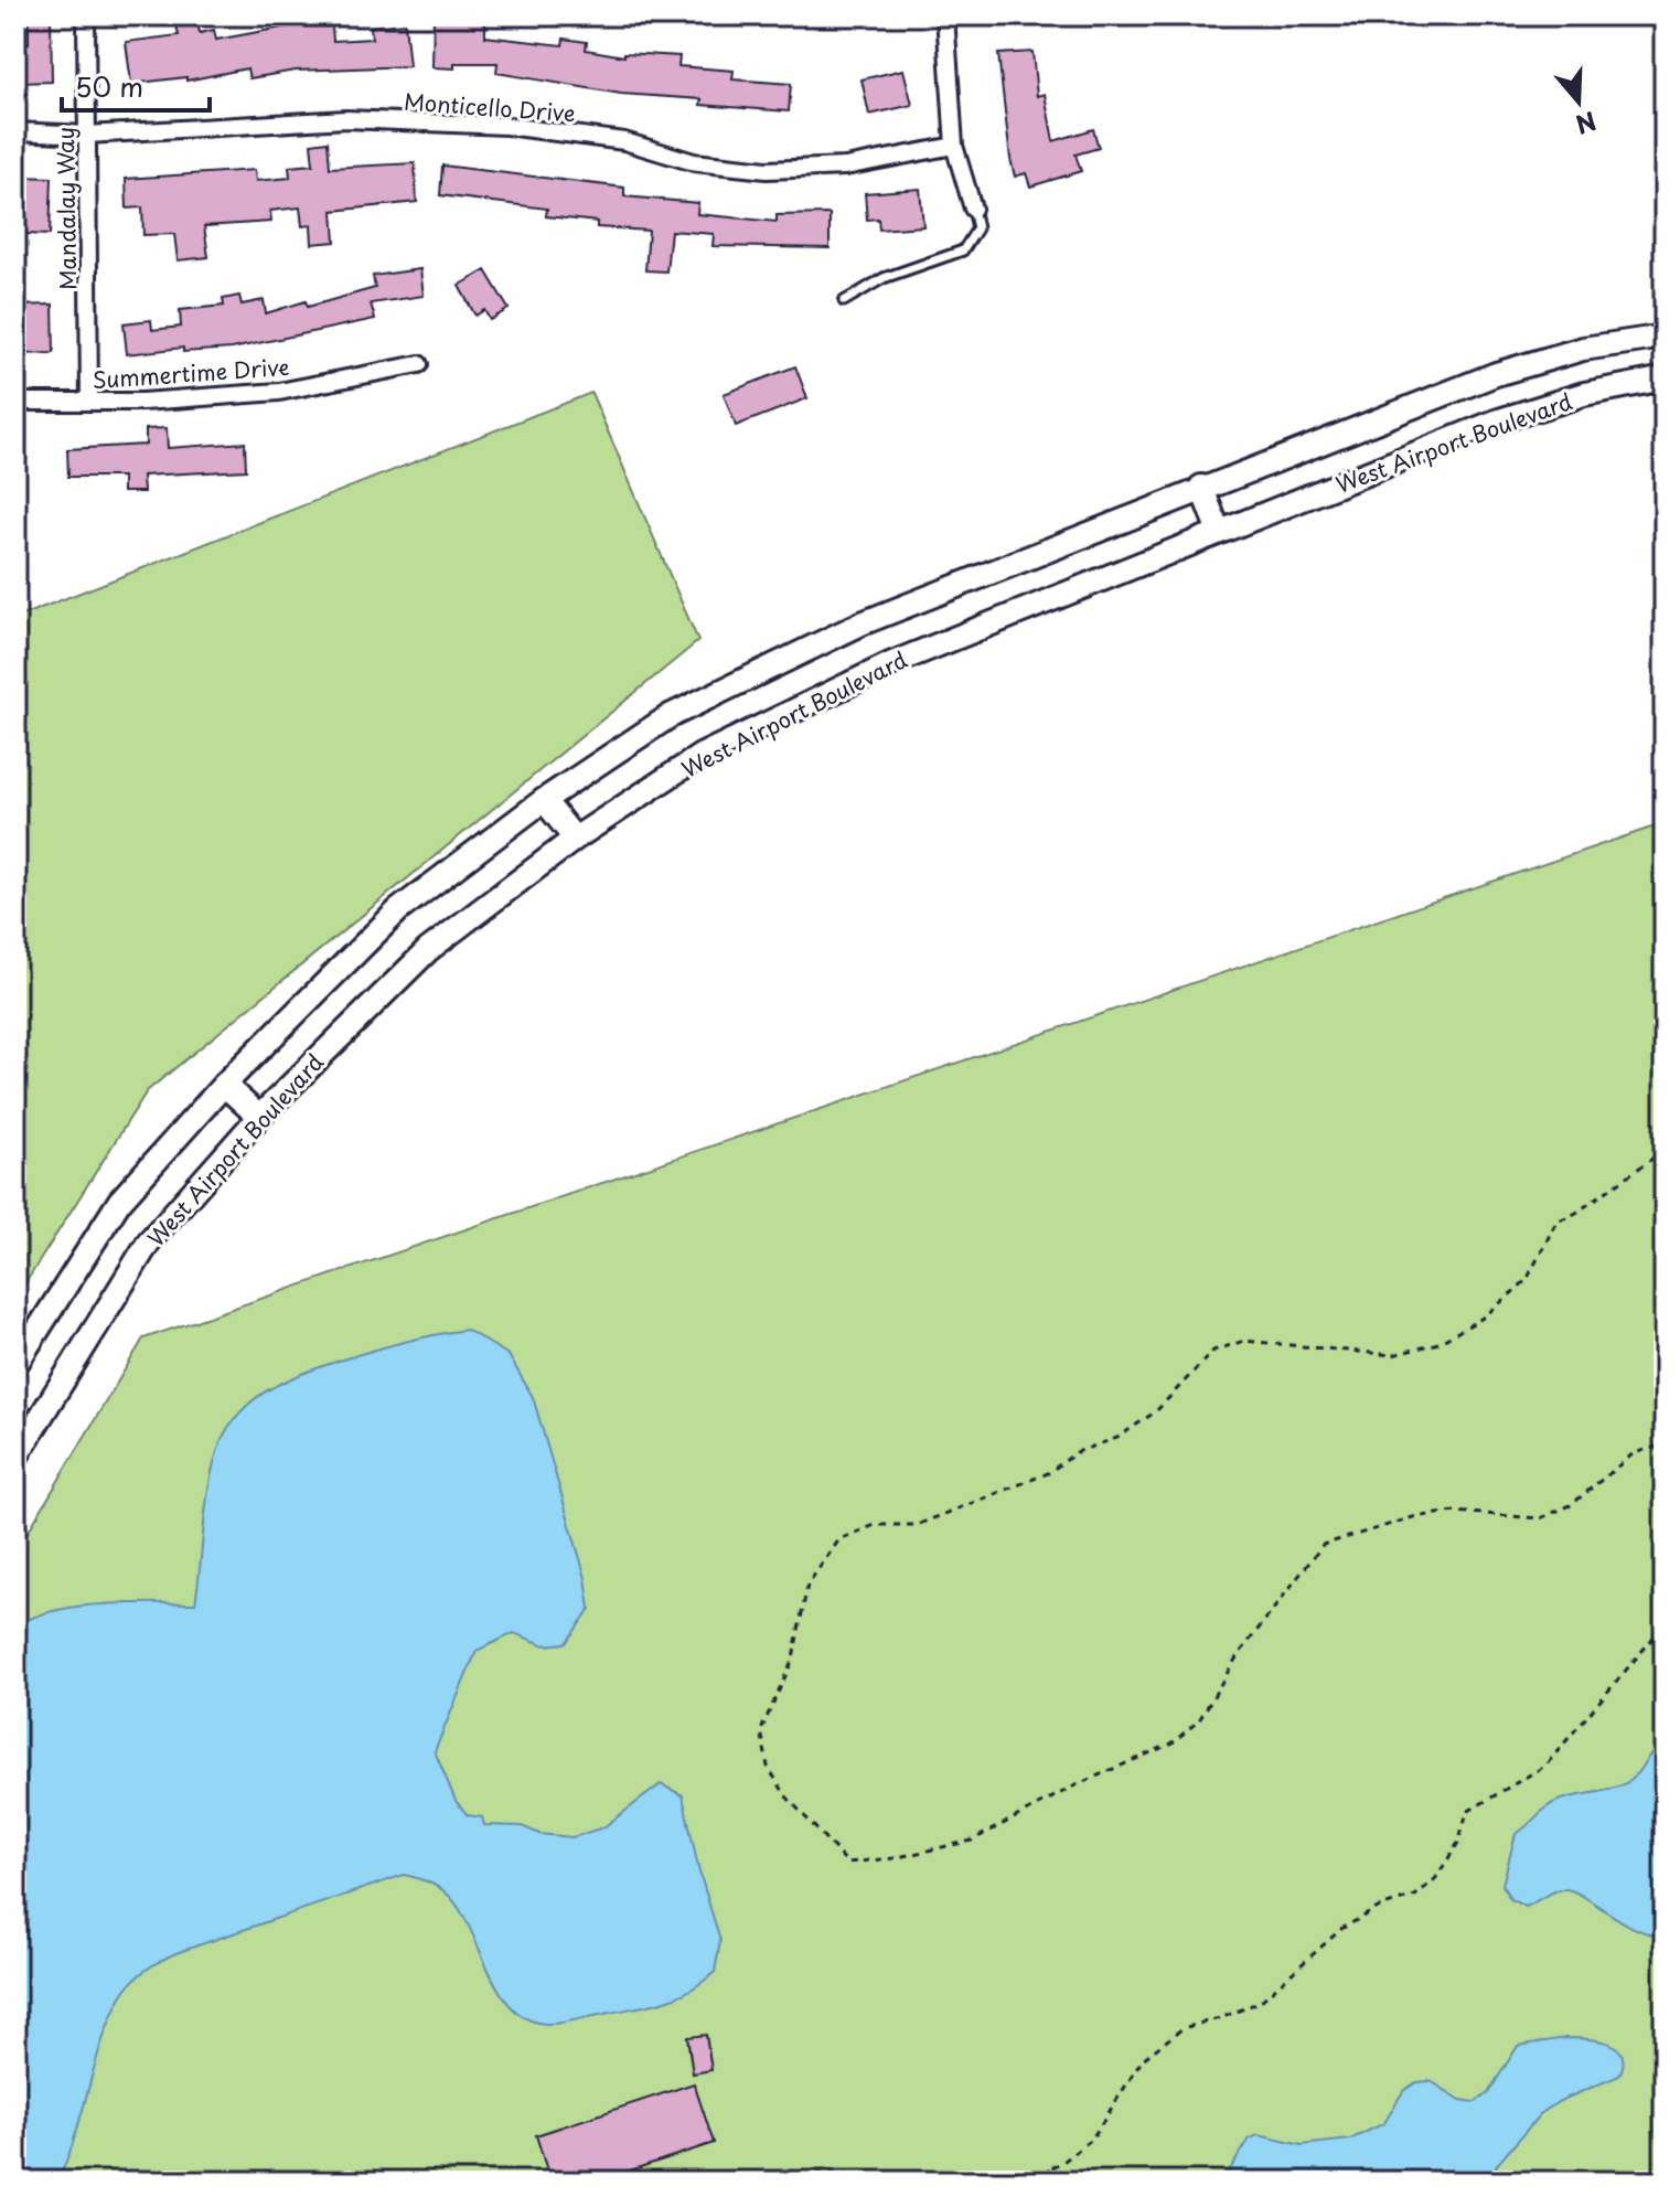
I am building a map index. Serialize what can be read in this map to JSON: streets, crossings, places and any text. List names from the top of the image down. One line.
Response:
{"streets":{"main road":["West Airport Boulevard"],"street":["Monticello Drive","Mandalay Way","Summertime Drive"]},"crossings":[["Monticello Drive","Mandalay Way"],["Mandalay Way","Summertime Drive"]],"scale_bar":"50 m","north":"bottom"}
